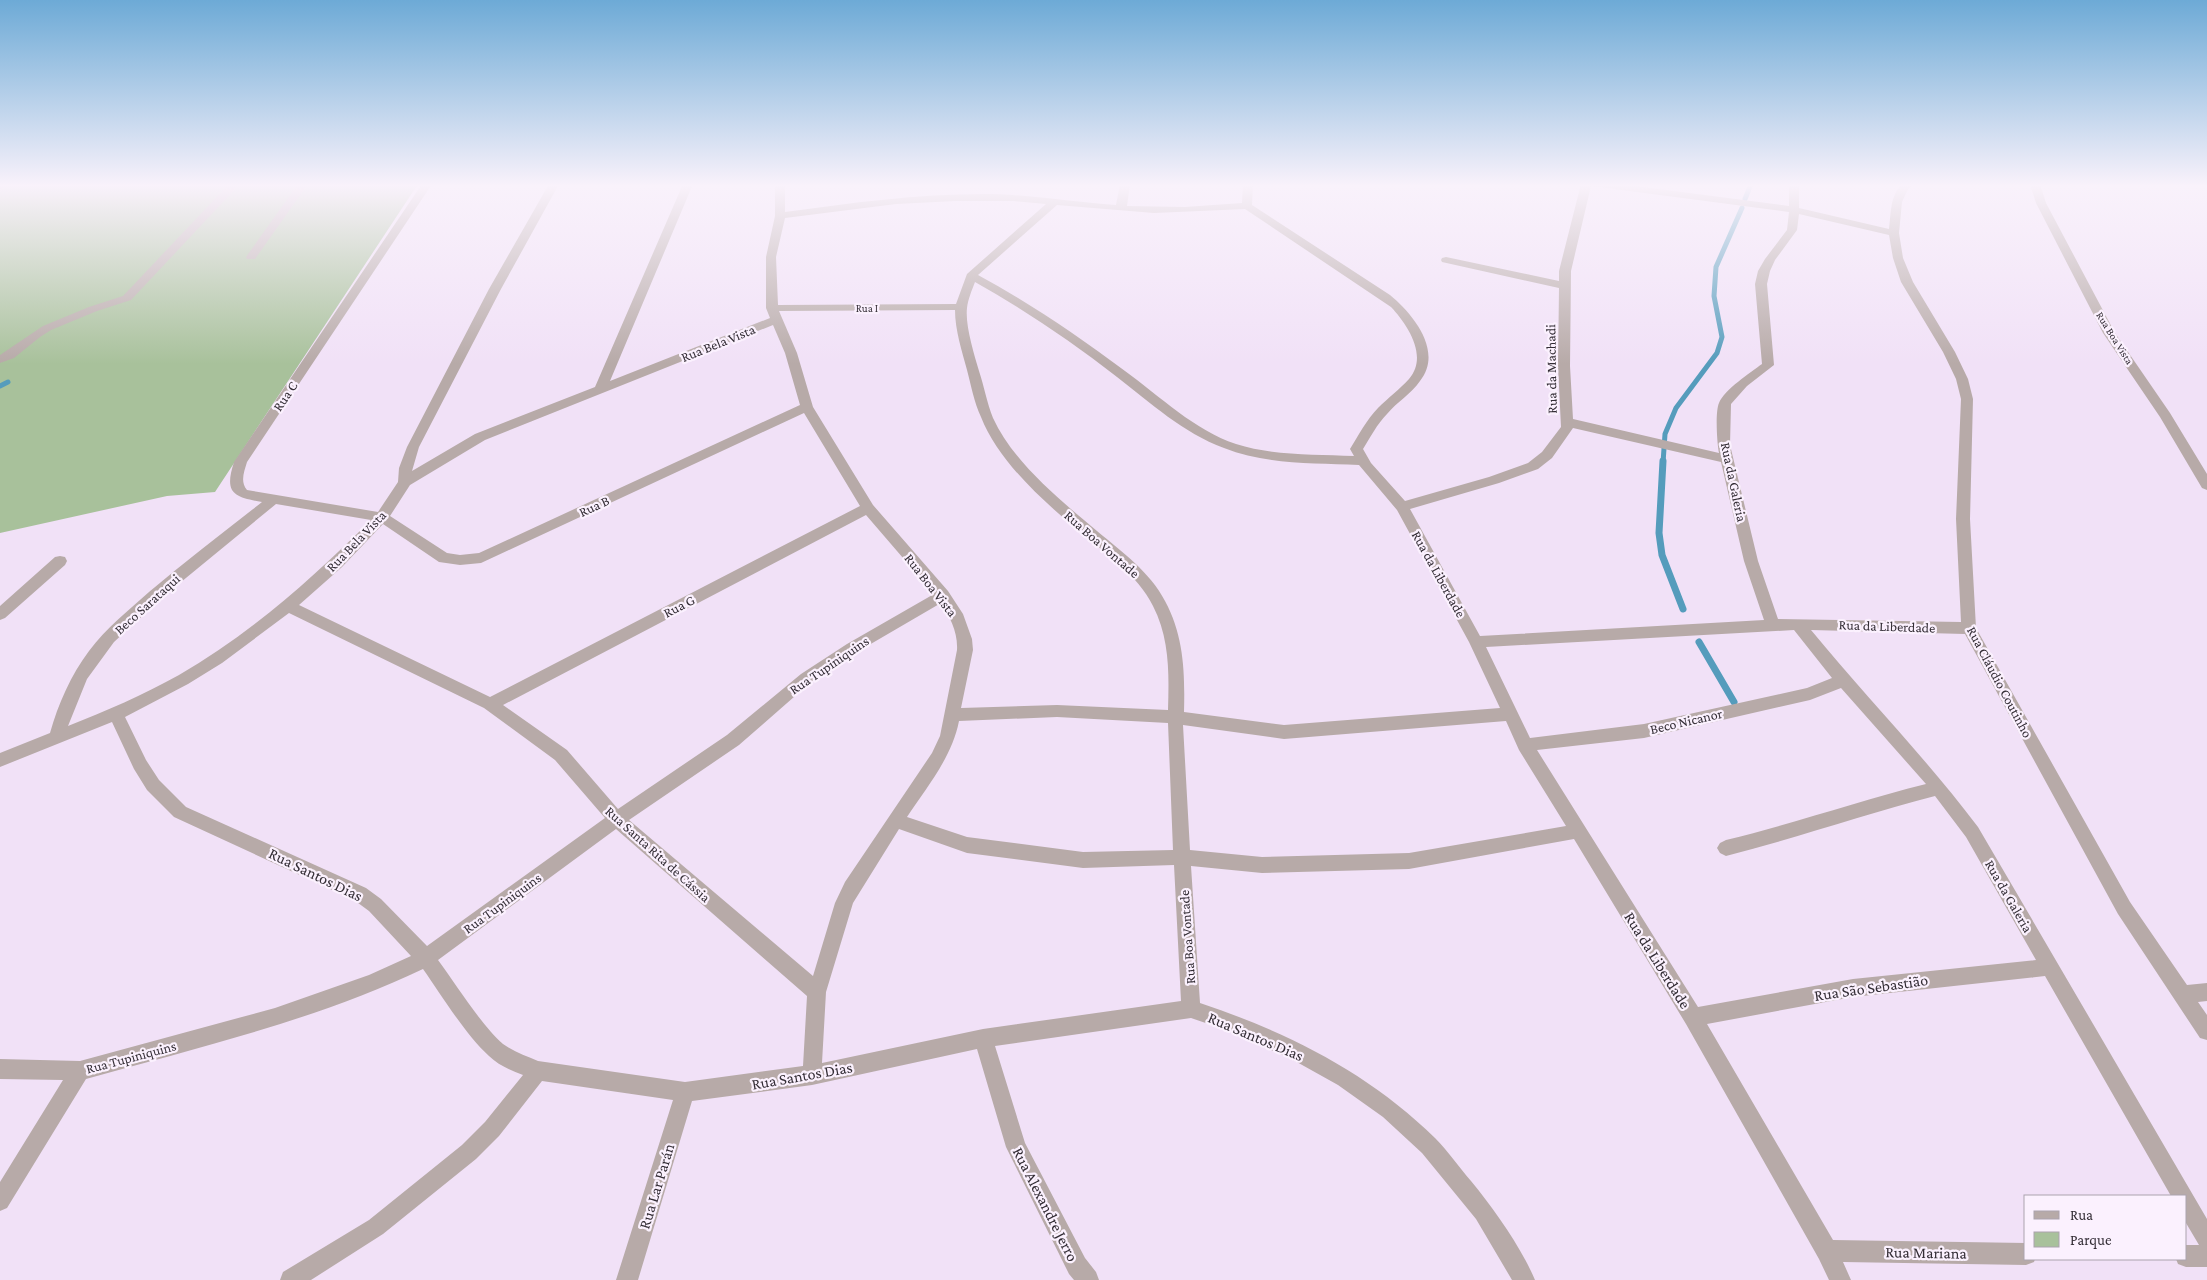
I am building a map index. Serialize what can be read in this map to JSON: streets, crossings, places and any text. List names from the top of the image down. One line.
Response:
{"streets":{"street":["Rua I","Rua Boa Vista","Rua Bela Vista","Rua da Machadi","Rua C","Rua da Galeria","Rua B","Rua Boa Vontade","Rua da Liberdade","Beco Sarataqui","Rua G","Rua Tupiniquins","Rua Cláudio Coutinho","Beco Nicanor","Rua Santa Rita de Cássia","Rua Santos Dias","Rua São Sebastião","Rua Lar Parán","Rua Alexandre Jerro","Rua Mariana"]},"crossings":[["Rua I","Rua Boa Vista"],["Rua I","Rua Bela Vista"],["Rua I","Rua Boa Vontade"],["Rua Boa Vista","Rua Bela Vista"],["Rua Boa Vista","Rua B"],["Rua Boa Vista","Rua G"],["Rua Boa Vista","Rua Tupiniquins"],["Rua Boa Vista","Rua Santa Rita de Cássia"],["Rua Boa Vista","Rua Santos Dias"],["Rua Bela Vista","Rua C"],["Rua Bela Vista","Rua B"],["Rua Bela Vista","Beco Sarataqui"],["Rua Bela Vista","Rua Santa Rita de Cássia"],["Rua Bela Vista","Rua Santos Dias"],["Rua da Machadi","Rua da Liberdade"],["Rua C","Rua B"],["Rua C","Beco Sarataqui"],["Rua da Galeria","Rua da Liberdade"],["Rua da Galeria","Beco Nicanor"],["Rua da Galeria","Rua São Sebastião"],["Rua Boa Vontade","Rua Santos Dias"],["Rua da Liberdade","Rua Cláudio Coutinho"],["Rua da Liberdade","Beco Nicanor"],["Rua da Liberdade","Rua São Sebastião"],["Rua da Liberdade","Rua Mariana"],["Rua G","Rua Santa Rita de Cássia"],["Rua Tupiniquins","Rua Santa Rita de Cássia"],["Rua Tupiniquins","Rua Santos Dias"],["Rua Santos Dias","Rua Lar Parán"],["Rua Santos Dias","Rua Alexandre Jerro"]],"legend":["Rua","Parque"]}
